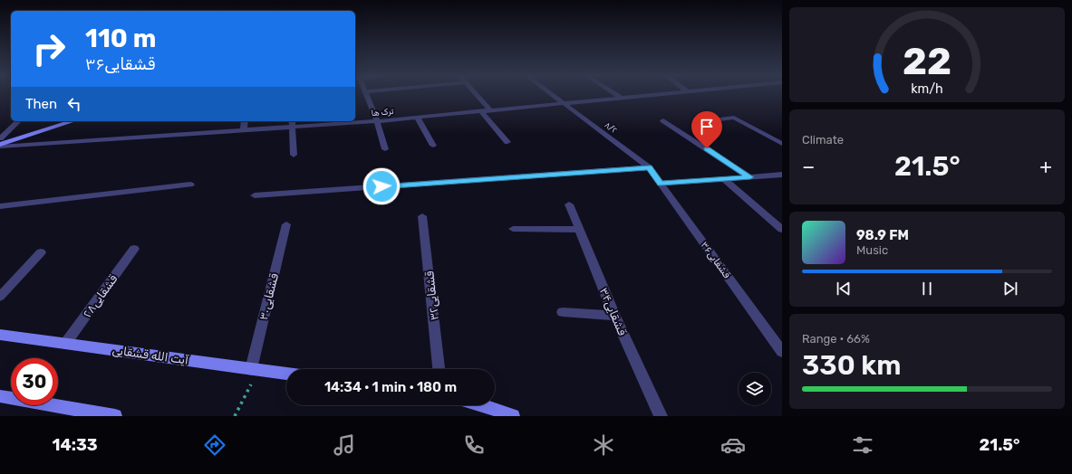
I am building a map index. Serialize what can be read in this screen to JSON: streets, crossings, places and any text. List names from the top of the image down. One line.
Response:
{"streets":{"street":["ترک ها","۸/۲","قشقایی۳۶","قشقایی۲۸","قشقایی۳۲","قشقایی۳۰","قشقایی۳۴","آیت الله قشقایی"]},"crossings":[["ترک ها","۸/۲"],["۸/۲","قشقایی۳۶"],["قشقایی۲۸","آیت الله قشقایی"],["قشقایی۳۰","آیت الله قشقایی"]],"page":{"turn":["110 m","قشقایی۳۶"],"then":"Then","tile":["Climate",["Range · 66%","330 km"]],"heat":["−","21.5°","+"],"song":["98.9 FM","Music"],"limit":"30","trip":"14:34 · 1 min · 180 m","tabs":["14:33","21.5°"],"gauge":["22","km/h"]}}
